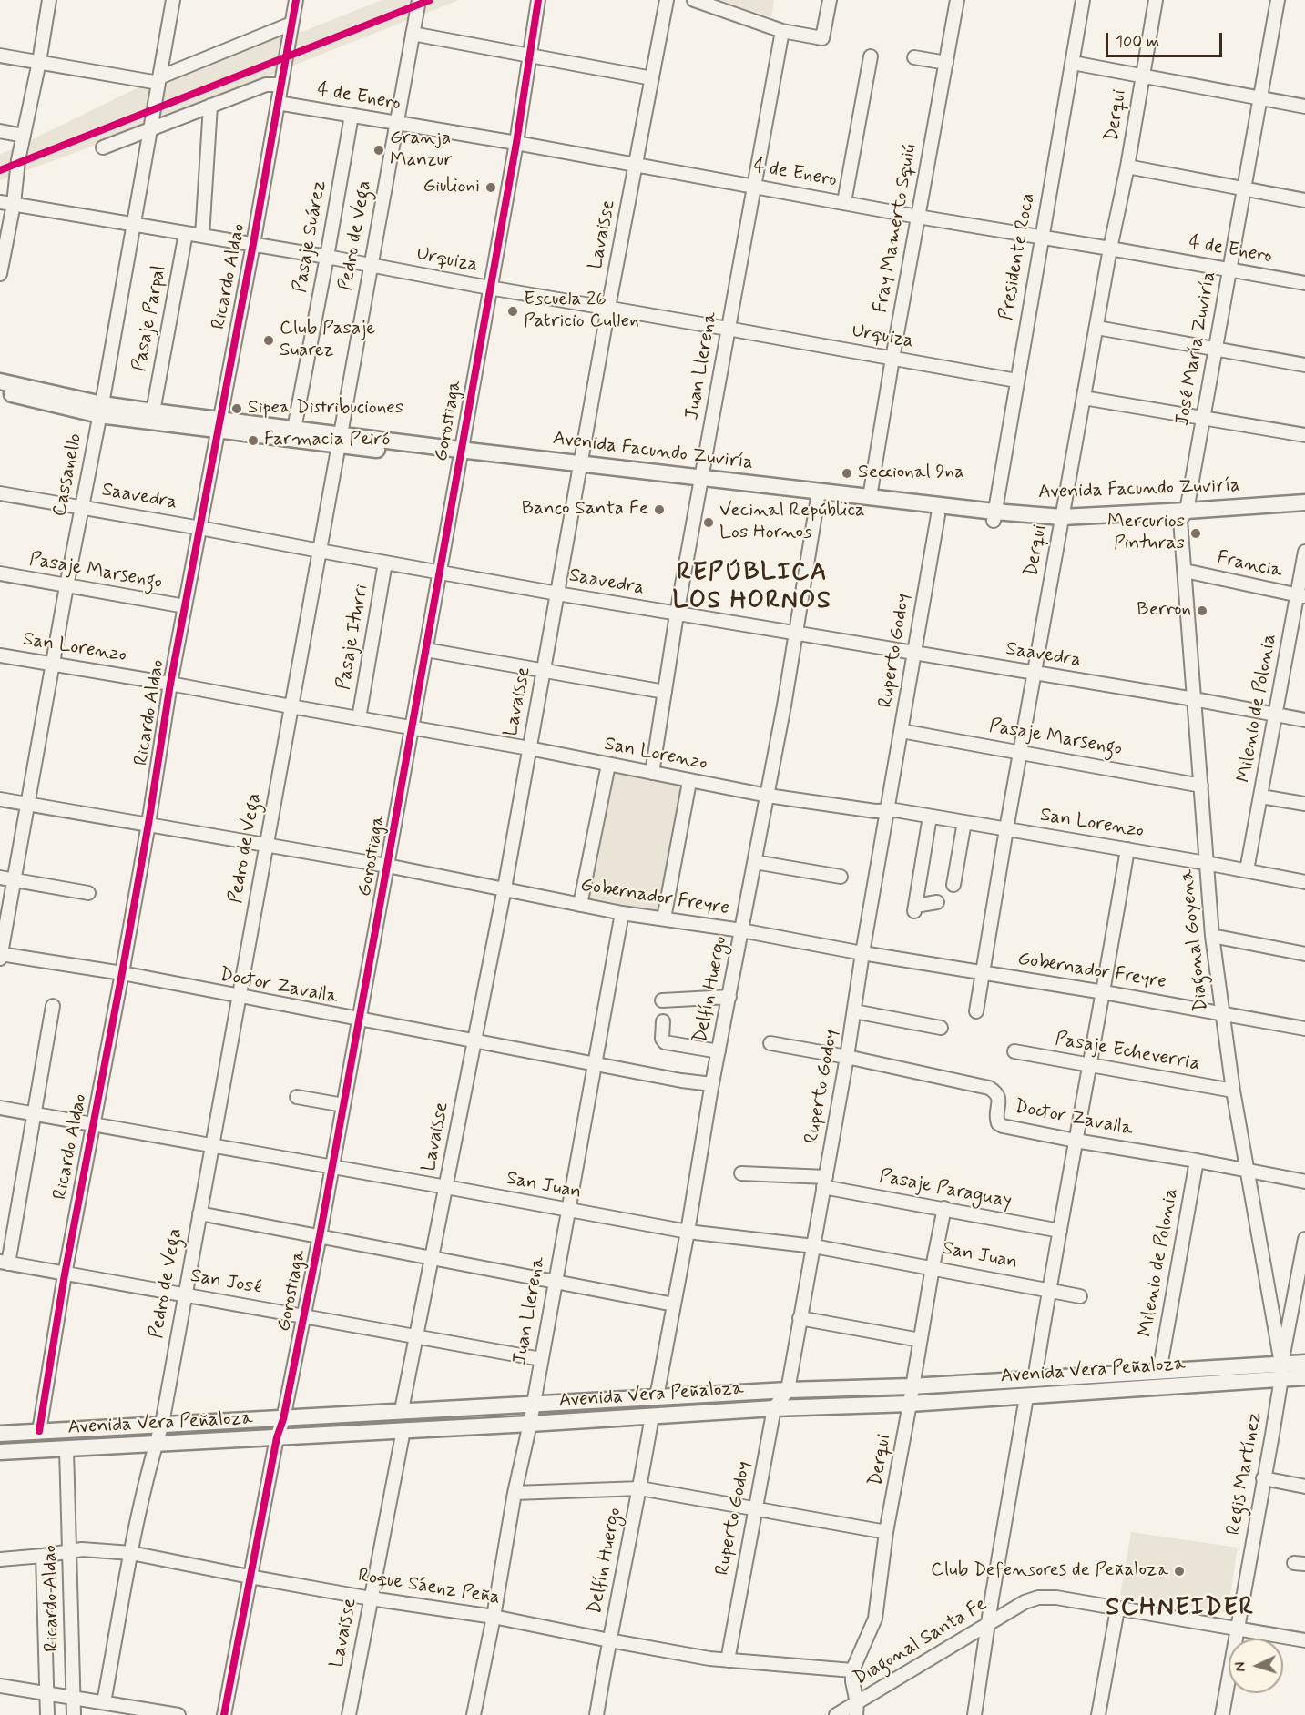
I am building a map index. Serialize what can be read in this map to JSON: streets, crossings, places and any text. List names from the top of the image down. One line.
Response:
{"streets":{"main road":["Avenida Facundo Zuviría","Avenida Vera Peñaloza"],"street":["4 de Enero","Derqui","Fray Mamerto Squiú","Lavaisse","Pedro de Vega","Pasaje Suárez","Presidente Roca","Urquiza","Ricardo Aldao","Pasaje Parpal","José María Zuviría","Juan Llerena","Gorostiaga","Cassanello","Saavedra","Francia","Pasaje Marsengo","Pasaje Iturri","San Lorenzo","Ruperto Godoy","Milenio de Polonia","Gobernador Freyre","Diagonal Goyena","Doctor Zavalla","Delfín Huergo","Pasaje Echeverria","San Juan","Pasaje Paraguay","San José","Regis Martínez","Roque Sáenz Peña","Diagonal Santa Fe"]},"crossings":[["4 de Enero","Derqui"],["4 de Enero","Fray Mamerto Squiú"],["4 de Enero","Lavaisse"],["4 de Enero","Pedro de Vega"],["4 de Enero","Pasaje Suárez"],["4 de Enero","Presidente Roca"],["4 de Enero","Ricardo Aldao"],["4 de Enero","José María Zuviría"],["4 de Enero","Juan Llerena"],["4 de Enero","Gorostiaga"],["Derqui","Avenida Facundo Zuviría"],["Derqui","Saavedra"],["Derqui","Pasaje Marsengo"],["Derqui","San Lorenzo"],["Derqui","Gobernador Freyre"],["Derqui","San Juan"],["Derqui","Pasaje Paraguay"],["Derqui","Avenida Vera Peñaloza"],["Derqui","Roque Sáenz Peña"],["Fray Mamerto Squiú","Urquiza"],["Fray Mamerto Squiú","Avenida Facundo Zuviría"],["Lavaisse","Urquiza"],["Lavaisse","Avenida Facundo Zuviría"],["Lavaisse","Saavedra"],["Lavaisse","San Lorenzo"],["Lavaisse","Gobernador Freyre"],["Lavaisse","Doctor Zavalla"],["Lavaisse","San Juan"],["Lavaisse","San José"],["Lavaisse","Avenida Vera Peñaloza"],["Lavaisse","Roque Sáenz Peña"],["Pedro de Vega","Urquiza"],["Pedro de Vega","Avenida Facundo Zuviría"],["Pedro de Vega","Saavedra"],["Pedro de Vega","San Lorenzo"],["Pedro de Vega","Gobernador Freyre"],["Pedro de Vega","Doctor Zavalla"],["Pedro de Vega","San Juan"],["Pedro de Vega","San José"],["Pedro de Vega","Avenida Vera Peñaloza"],["Pedro de Vega","Roque Sáenz Peña"],["Pasaje Suárez","Urquiza"],["Pasaje Suárez","Avenida Facundo Zuviría"],["Presidente Roca","Urquiza"],["Presidente Roca","Avenida Facundo Zuviría"],["Urquiza","Ricardo Aldao"],["Urquiza","Pasaje Parpal"],["Urquiza","Juan Llerena"],["Urquiza","Gorostiaga"],["Urquiza","Cassanello"],["Ricardo Aldao","Avenida Facundo Zuviría"],["Ricardo Aldao","Saavedra"],["Ricardo Aldao","Pasaje Marsengo"],["Ricardo Aldao","San Lorenzo"],["Ricardo Aldao","Gobernador Freyre"],["Ricardo Aldao","Doctor Zavalla"],["Ricardo Aldao","San Juan"],["Ricardo Aldao","San José"],["Ricardo Aldao","Avenida Vera Peñaloza"],["Ricardo Aldao","Roque Sáenz Peña"],["Pasaje Parpal","Avenida Facundo Zuviría"],["José María Zuviría","Avenida Facundo Zuviría"],["José María Zuviría","Diagonal Goyena"],["Juan Llerena","Avenida Facundo Zuviría"],["Juan Llerena","Saavedra"],["Juan Llerena","San Lorenzo"],["Juan Llerena","Gobernador Freyre"],["Juan Llerena","Doctor Zavalla"],["Juan Llerena","San Juan"],["Juan Llerena","San José"],["Juan Llerena","Avenida Vera Peñaloza"],["Juan Llerena","Roque Sáenz Peña"],["Gorostiaga","Avenida Facundo Zuviría"],["Gorostiaga","Saavedra"],["Gorostiaga","San Lorenzo"],["Gorostiaga","Gobernador Freyre"],["Gorostiaga","Doctor Zavalla"],["Gorostiaga","San Juan"],["Gorostiaga","San José"],["Gorostiaga","Avenida Vera Peñaloza"],["Gorostiaga","Roque Sáenz Peña"],["Avenida Facundo Zuviría","Cassanello"],["Avenida Facundo Zuviría","Ruperto Godoy"],["Avenida Facundo Zuviría","Diagonal Goyena"],["Avenida Facundo Zuviría","Delfín Huergo"],["Cassanello","Saavedra"],["Cassanello","Pasaje Marsengo"],["Cassanello","San Lorenzo"],["Cassanello","Gobernador Freyre"],["Cassanello","Doctor Zavalla"],["Saavedra","Pasaje Iturri"],["Saavedra","Ruperto Godoy"],["Saavedra","Milenio de Polonia"],["Saavedra","Diagonal Goyena"],["Saavedra","Delfín Huergo"],["Francia","Milenio de Polonia"],["Francia","Diagonal Goyena"],["Pasaje Marsengo","Ruperto Godoy"],["Pasaje Marsengo","Diagonal Goyena"],["Pasaje Iturri","San Lorenzo"],["San Lorenzo","Ruperto Godoy"],["San Lorenzo","Milenio de Polonia"],["San Lorenzo","Diagonal Goyena"],["San Lorenzo","Delfín Huergo"],["Ruperto Godoy","Gobernador Freyre"],["Ruperto Godoy","Doctor Zavalla"],["Ruperto Godoy","San Juan"],["Ruperto Godoy","Pasaje Paraguay"],["Ruperto Godoy","Avenida Vera Peñaloza"],["Ruperto Godoy","Roque Sáenz Peña"],["Milenio de Polonia","Doctor Zavalla"],["Milenio de Polonia","Avenida Vera Peñaloza"],["Gobernador Freyre","Diagonal Goyena"],["Gobernador Freyre","Delfín Huergo"],["Diagonal Goyena","Doctor Zavalla"],["Diagonal Goyena","Pasaje Echeverria"],["Diagonal Goyena","Avenida Vera Peñaloza"],["Diagonal Goyena","Regis Martínez"],["Doctor Zavalla","Delfín Huergo"],["Delfín Huergo","San Juan"],["Delfín Huergo","Avenida Vera Peñaloza"],["Delfín Huergo","Roque Sáenz Peña"],["Avenida Vera Peñaloza","Regis Martínez"]],"districts":["REPÚBLICA LOS HORNOS","SCHNEIDER"],"places":["Granja Manzur","Giulioni","Escuela 26 Patricio Cullen","Club Pasaje Suarez","Sipea Distribuciones","Farmacia Peiró","Seccional 9na","Banco Santa Fe","Vecinal República Los Hornos","Mercurios Pinturas","Berron","Club Defensores de Peñaloza"],"scale_bar":"100 m","north":"left"}
